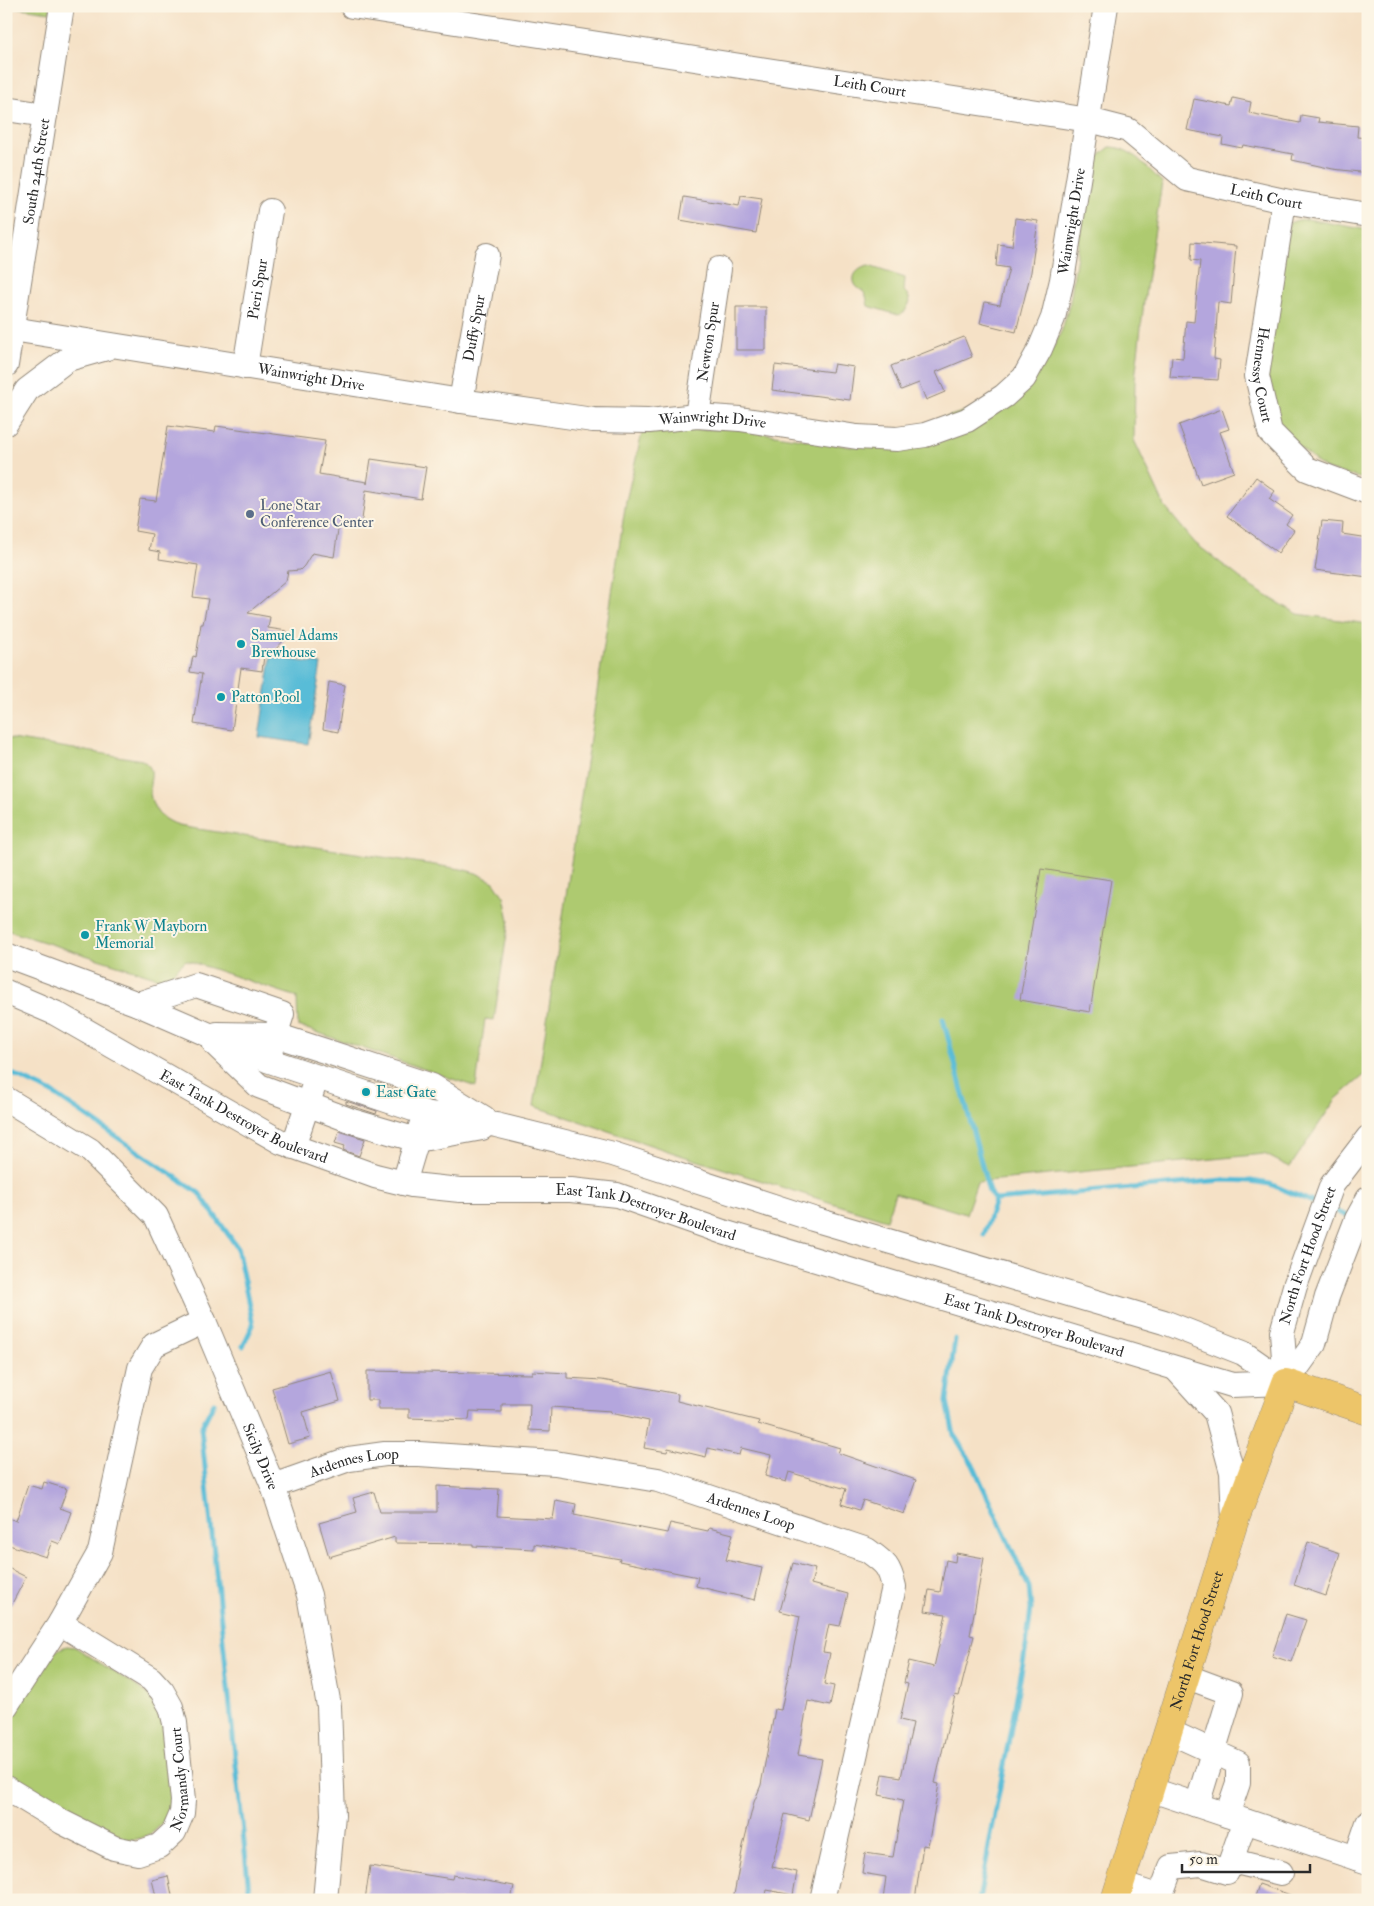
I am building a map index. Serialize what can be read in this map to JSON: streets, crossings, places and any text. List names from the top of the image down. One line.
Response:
{"streets":{"main road":["North Fort Hood Street"],"street":["Leith Court","South 24th Street","Wainwright Drive","Pieri Spur","Duffy Spur","Newton Spur","Hennessy Court","East Tank Destroyer Boulevard","Sicily Drive","Ardennes Loop","Normandy Court"]},"crossings":[["Leith Court","Wainwright Drive"],["Leith Court","Hennessy Court"],["South 24th Street","Wainwright Drive"],["Wainwright Drive","Pieri Spur"],["Wainwright Drive","Duffy Spur"],["Wainwright Drive","Newton Spur"],["East Tank Destroyer Boulevard","North Fort Hood Street"],["Sicily Drive","Ardennes Loop"]],"places":["Lone Star Conference Center","Samuel Adams Brewhouse","Patton Pool","Frank W Mayborn Memorial","East Gate"],"scale_bar":"50 m"}
